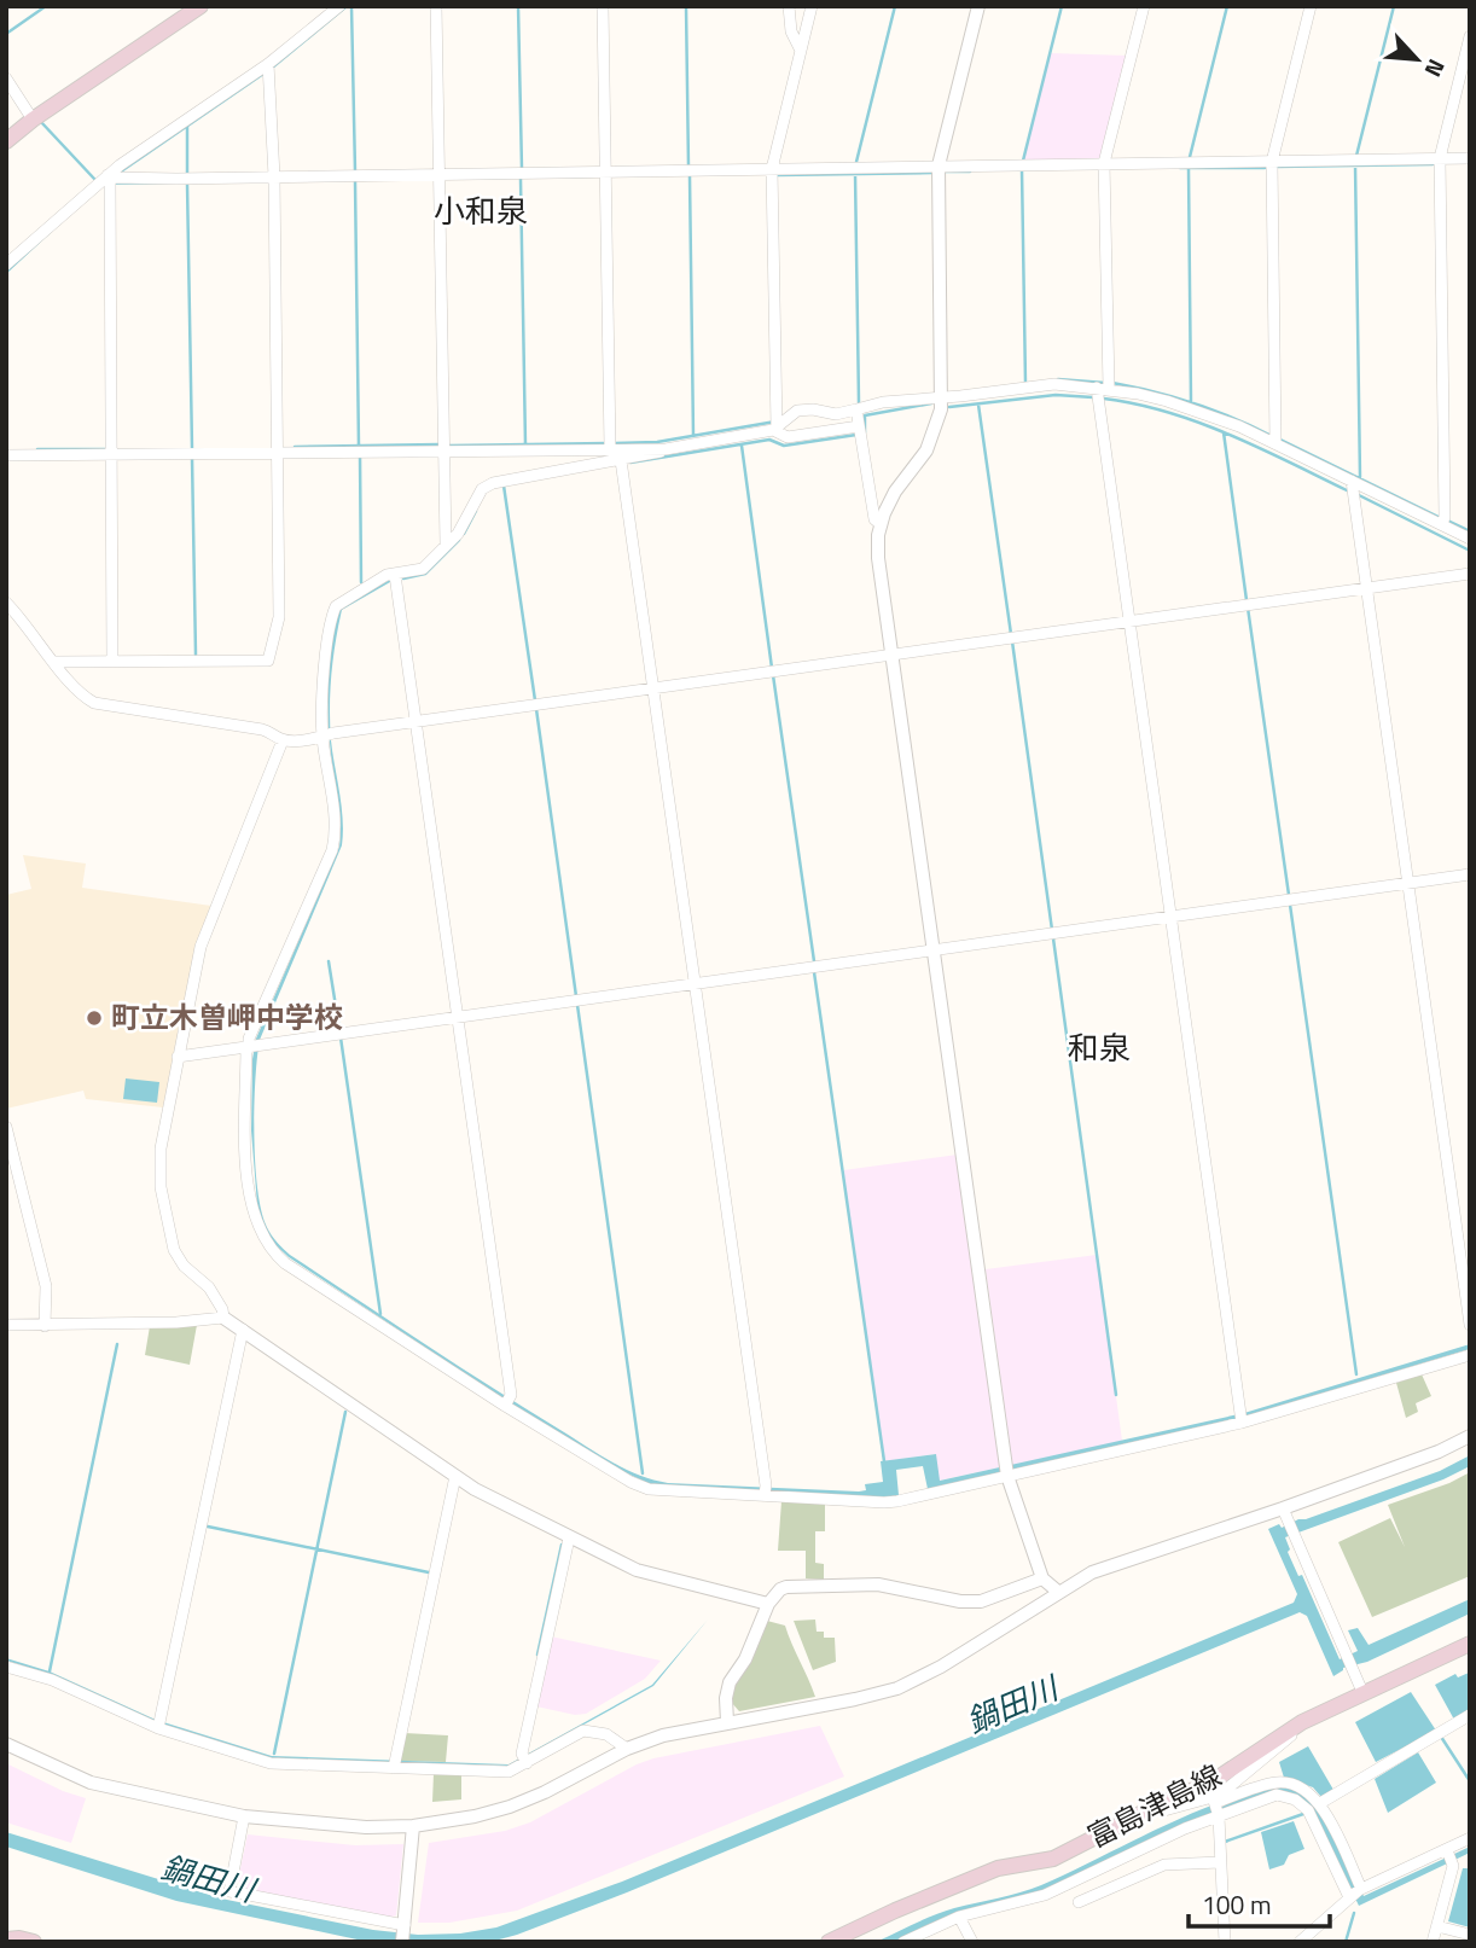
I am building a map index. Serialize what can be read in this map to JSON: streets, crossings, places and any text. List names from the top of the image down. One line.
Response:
{"streets":{"main road":["富島津島線"]},"districts":["小和泉","和泉"],"water":["鍋田川"],"places":["町立木曽岬中学校"],"scale_bar":"100 m","north":"bottom right"}
